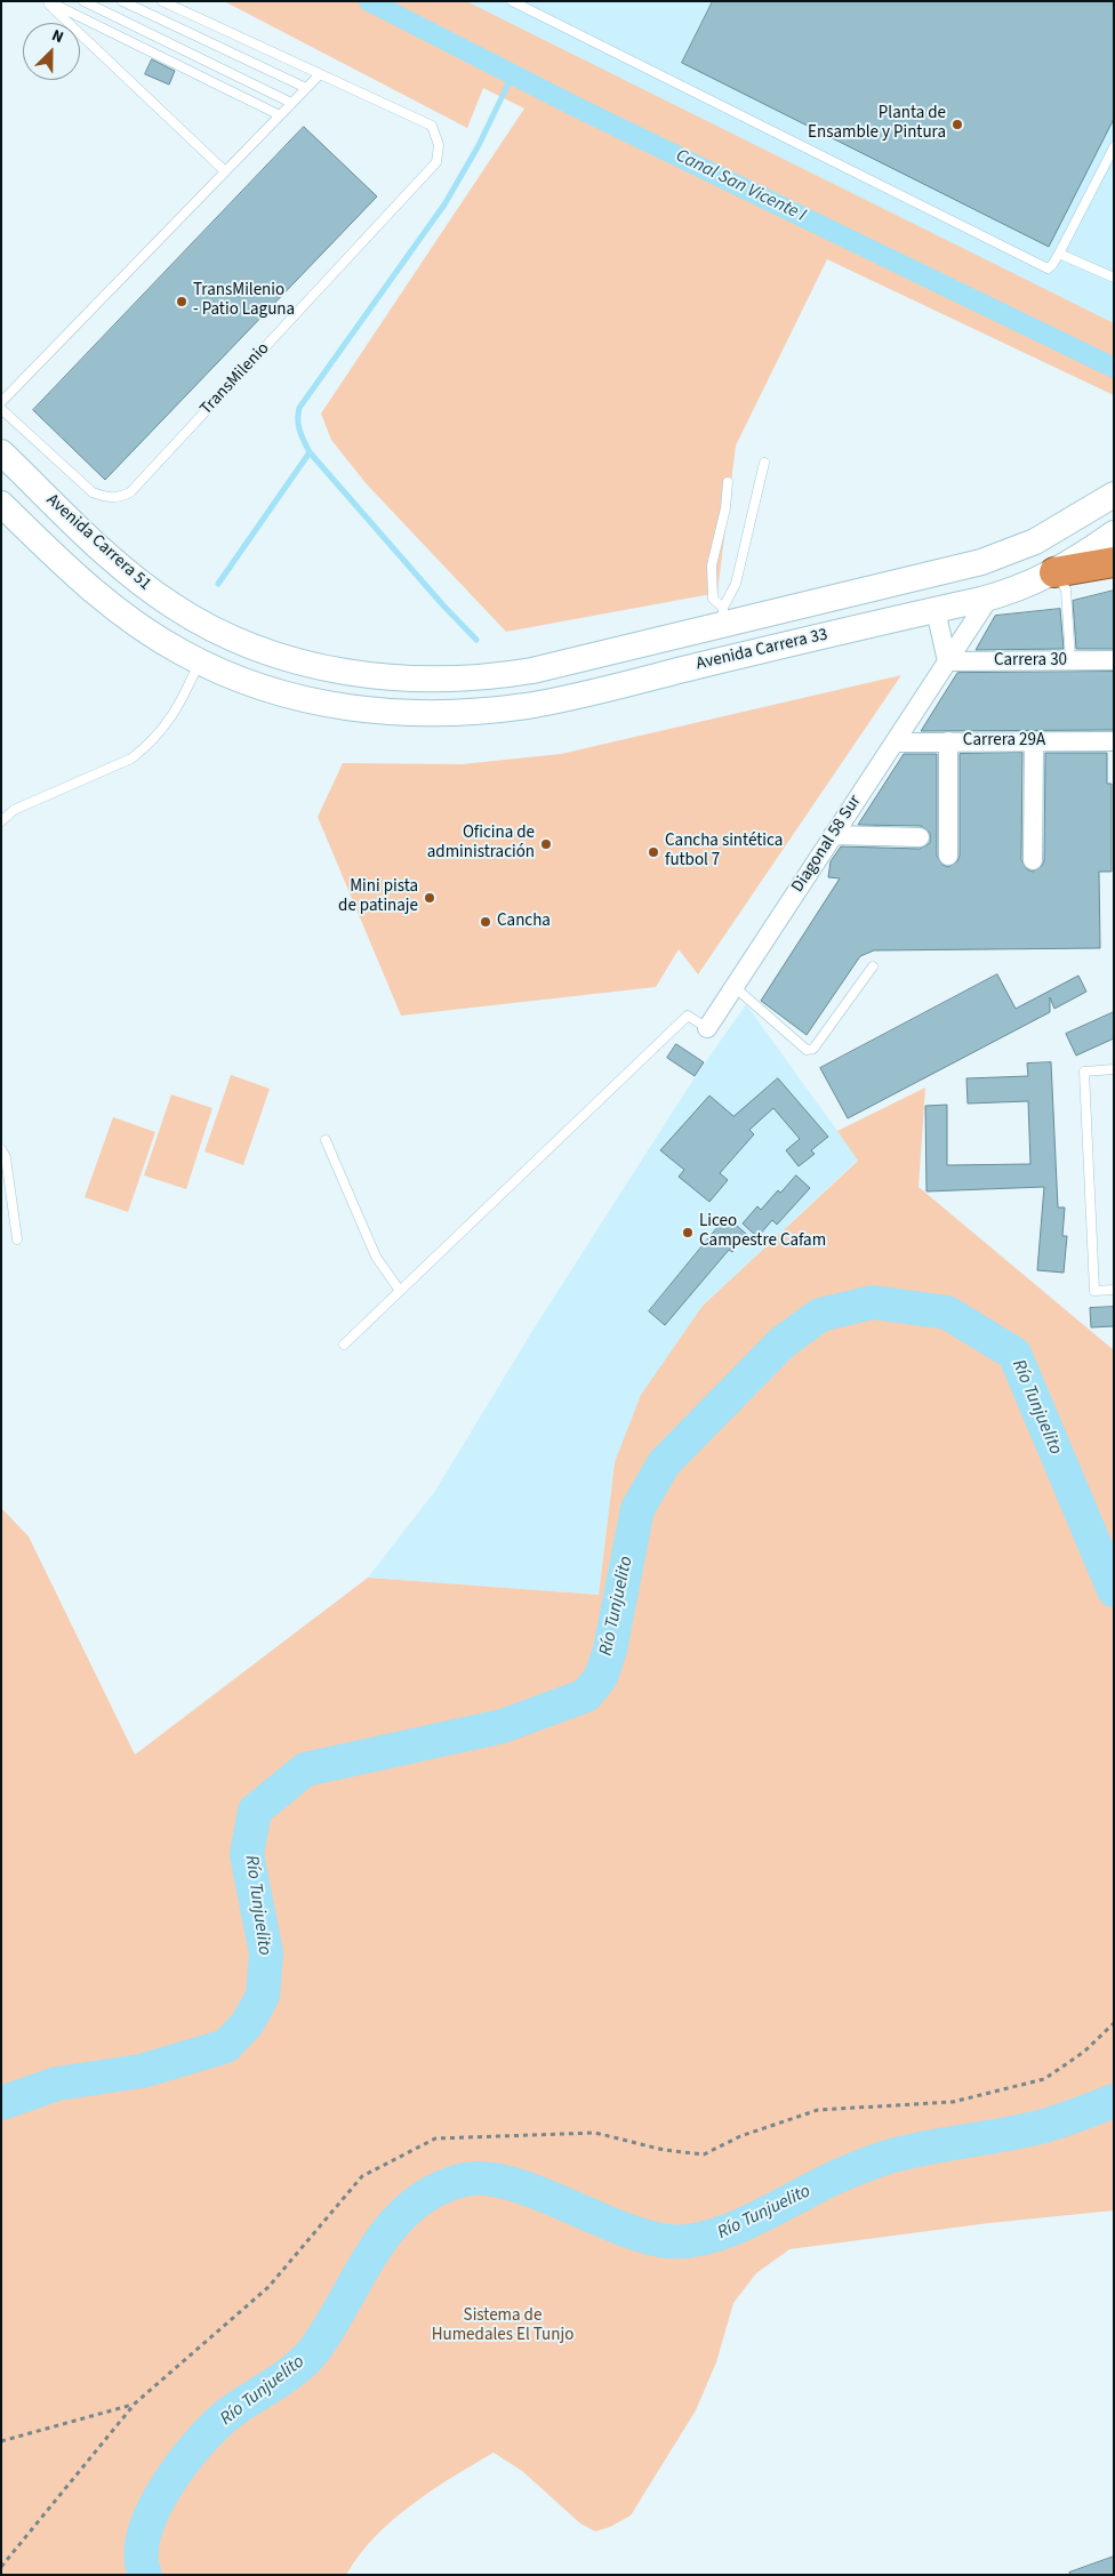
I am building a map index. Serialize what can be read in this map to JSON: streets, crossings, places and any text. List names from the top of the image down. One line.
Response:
{"streets":{"main road":["Avenida Carrera 51","Avenida Carrera 33"],"street":["Carrera 30","Carrera 29A","Diagonal 58 Sur"],"lane":["TransMilenio"]},"crossings":[["Avenida Carrera 51","Avenida Carrera 33"],["Avenida Carrera 33","Diagonal 58 Sur"],["Carrera 30","Diagonal 58 Sur"],["Carrera 29A","Diagonal 58 Sur"]],"water":["Canal San Vicente I","Río Tunjuelito"],"parks":["Sistema de Humedales El Tunjo"],"places":["Planta de Ensamble y Pintura","TransMilenio - Patio Laguna","Oficina de administración","Cancha sintética futbol 7","Mini pista de patinaje","Cancha","Liceo Campestre Cafam"],"north":"top right"}
